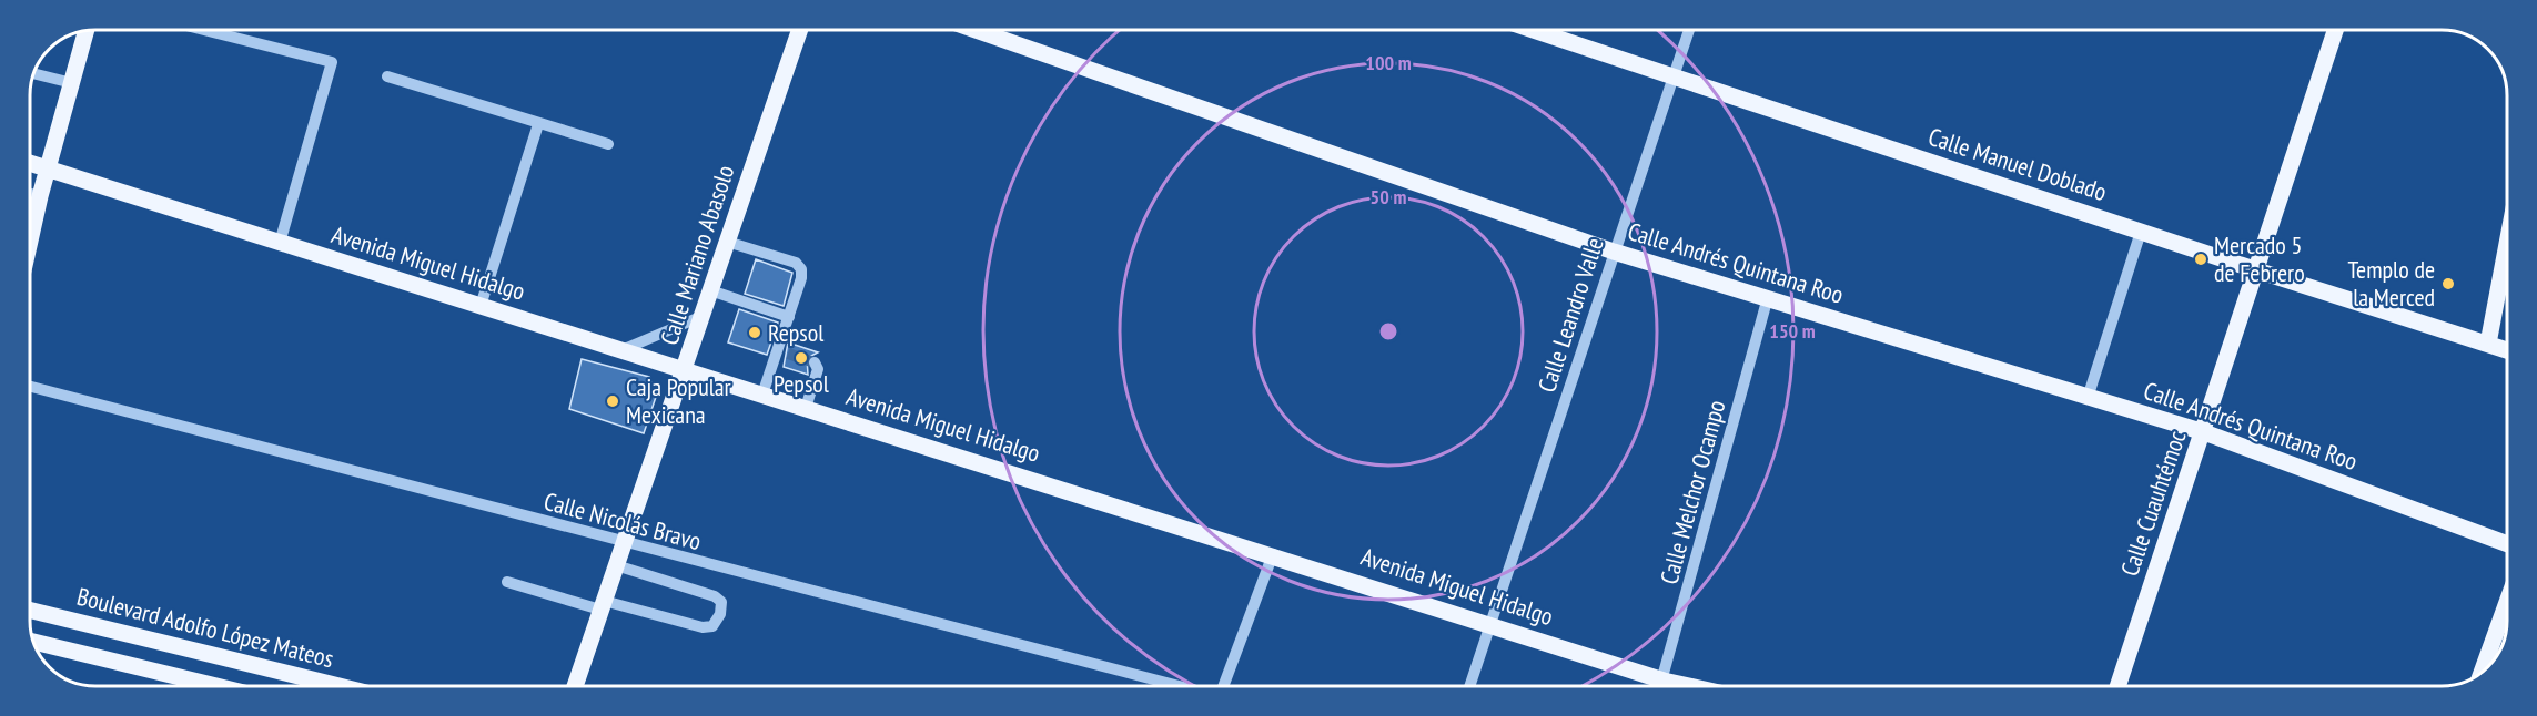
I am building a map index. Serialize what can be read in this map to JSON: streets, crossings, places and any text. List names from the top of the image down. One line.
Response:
{"streets":{"main road":["Calle Manuel Doblado","Calle Mariano Abasolo","Avenida Miguel Hidalgo","Calle Andrés Quintana Roo","Calle Cuauhtémoc","Boulevard Adolfo López Mateos"],"street":["Calle Leandro Valle","Calle Melchor Ocampo","Calle Nicolás Bravo"]},"crossings":[["Calle Manuel Doblado","Calle Leandro Valle"],["Calle Manuel Doblado","Calle Cuauhtémoc"],["Calle Mariano Abasolo","Avenida Miguel Hidalgo"],["Calle Mariano Abasolo","Calle Nicolás Bravo"],["Avenida Miguel Hidalgo","Calle Leandro Valle"],["Avenida Miguel Hidalgo","Calle Melchor Ocampo"],["Calle Andrés Quintana Roo","Calle Leandro Valle"],["Calle Andrés Quintana Roo","Calle Melchor Ocampo"],["Calle Andrés Quintana Roo","Calle Cuauhtémoc"]],"places":["Mercado 5 de Febrero","Templo de la Merced","Repsol","Pepsol","Caja Popular Mexicana"],"rings":["100 m","50 m","150 m"]}
